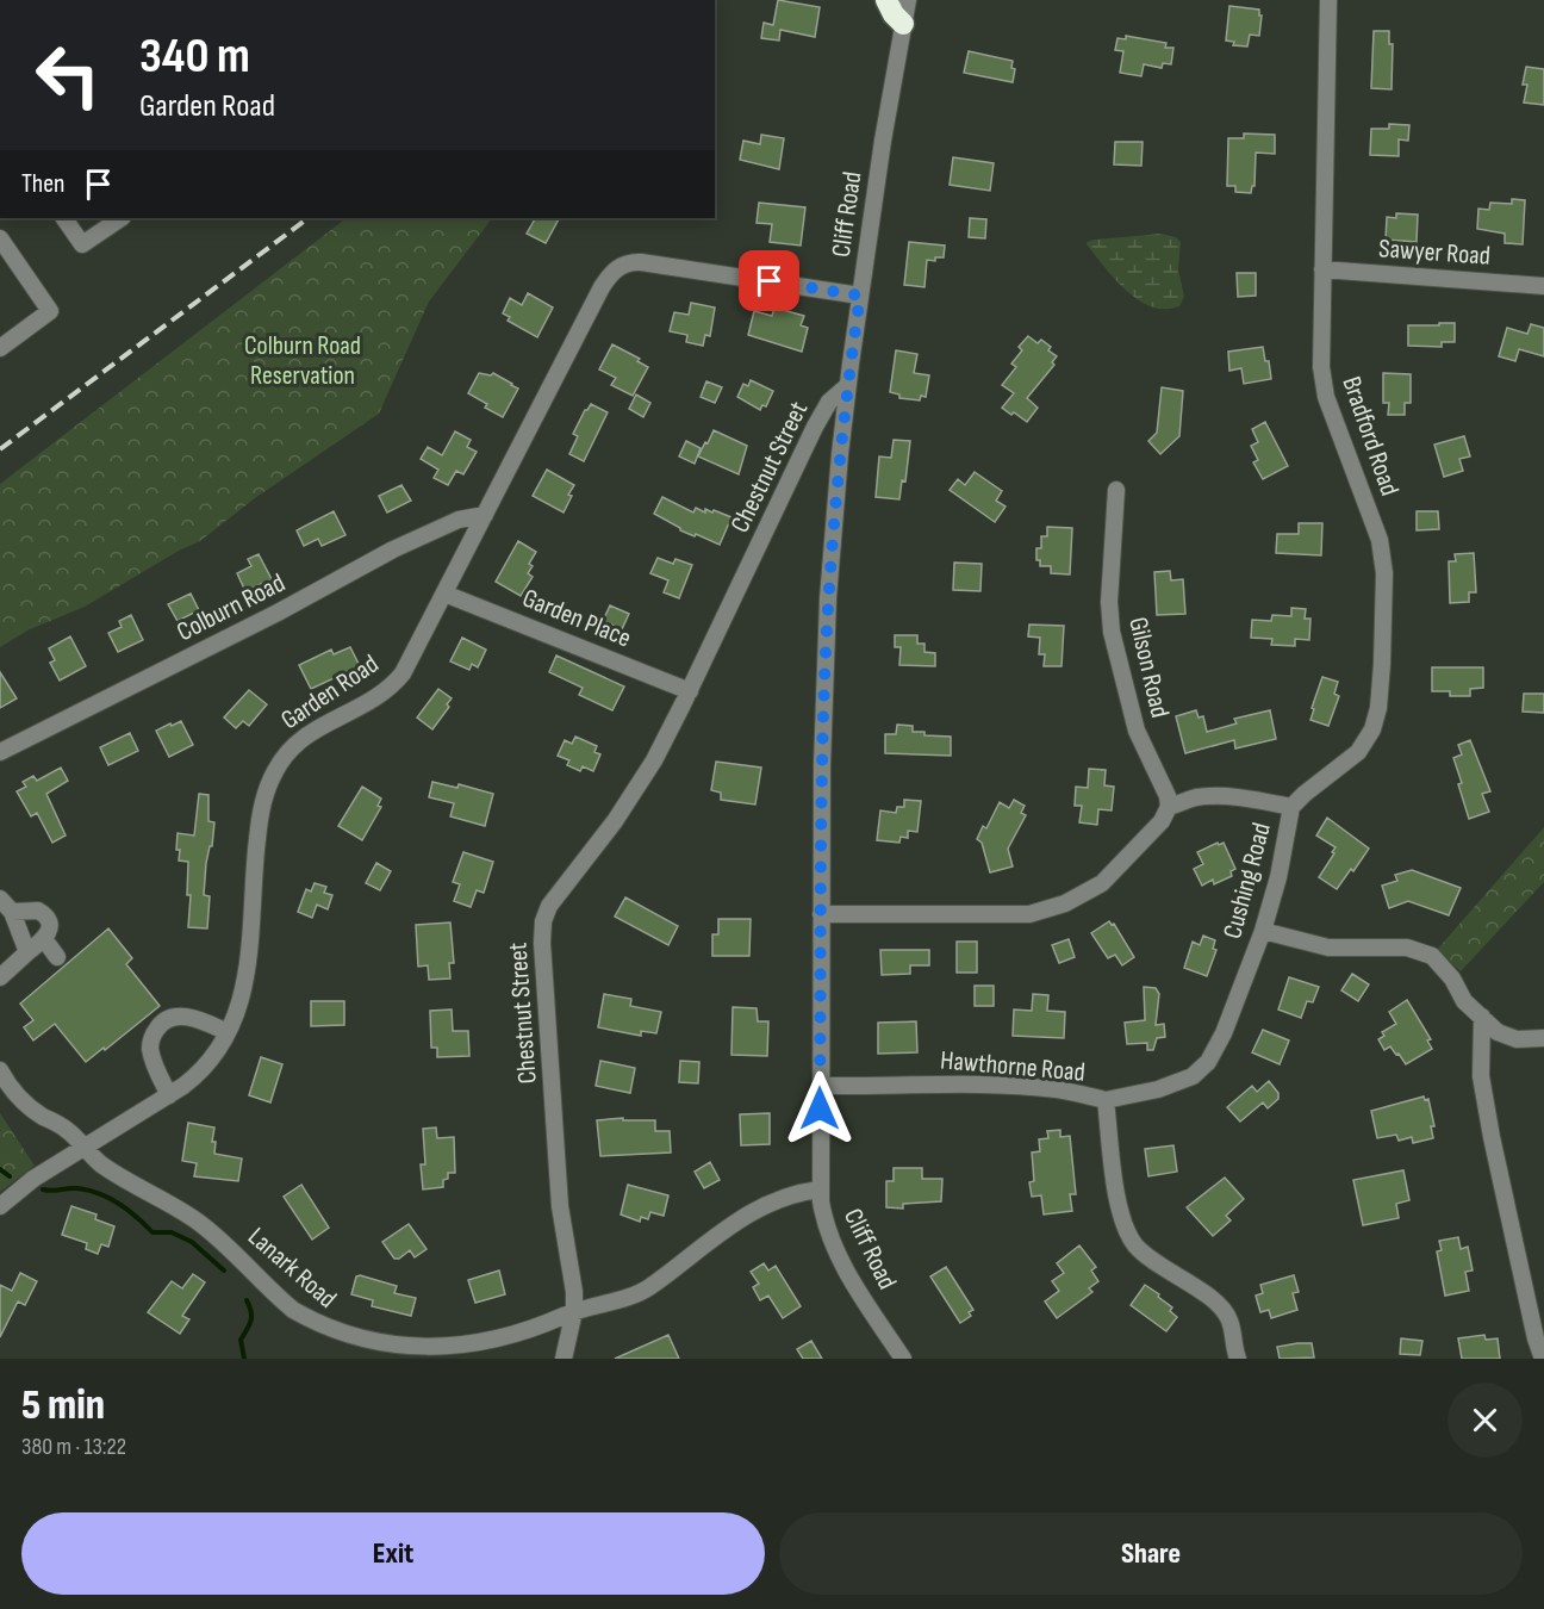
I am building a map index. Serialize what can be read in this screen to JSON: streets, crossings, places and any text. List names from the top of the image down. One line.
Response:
{"streets":{"street":["Cliff Road","Sawyer Road","Bradford Road","Chestnut Street","Colburn Road","Garden Place","Gilson Road","Garden Road","Cushing Road","Hawthorne Road","Lanark Road"]},"crossings":[["Cliff Road","Chestnut Street"],["Cliff Road","Garden Road"],["Cliff Road","Hawthorne Road"],["Sawyer Road","Bradford Road"],["Bradford Road","Cushing Road"],["Chestnut Street","Garden Place"],["Chestnut Street","Lanark Road"],["Colburn Road","Garden Road"],["Garden Place","Garden Road"],["Gilson Road","Cushing Road"],["Garden Road","Lanark Road"],["Cushing Road","Hawthorne Road"]],"parks":["Colburn Road Reservation"],"page":{"turn":["340 m","Garden Road"],"then":"Then","heading":["5 min","380 m · 13:22"],"buttons":["Exit","Share"]}}
